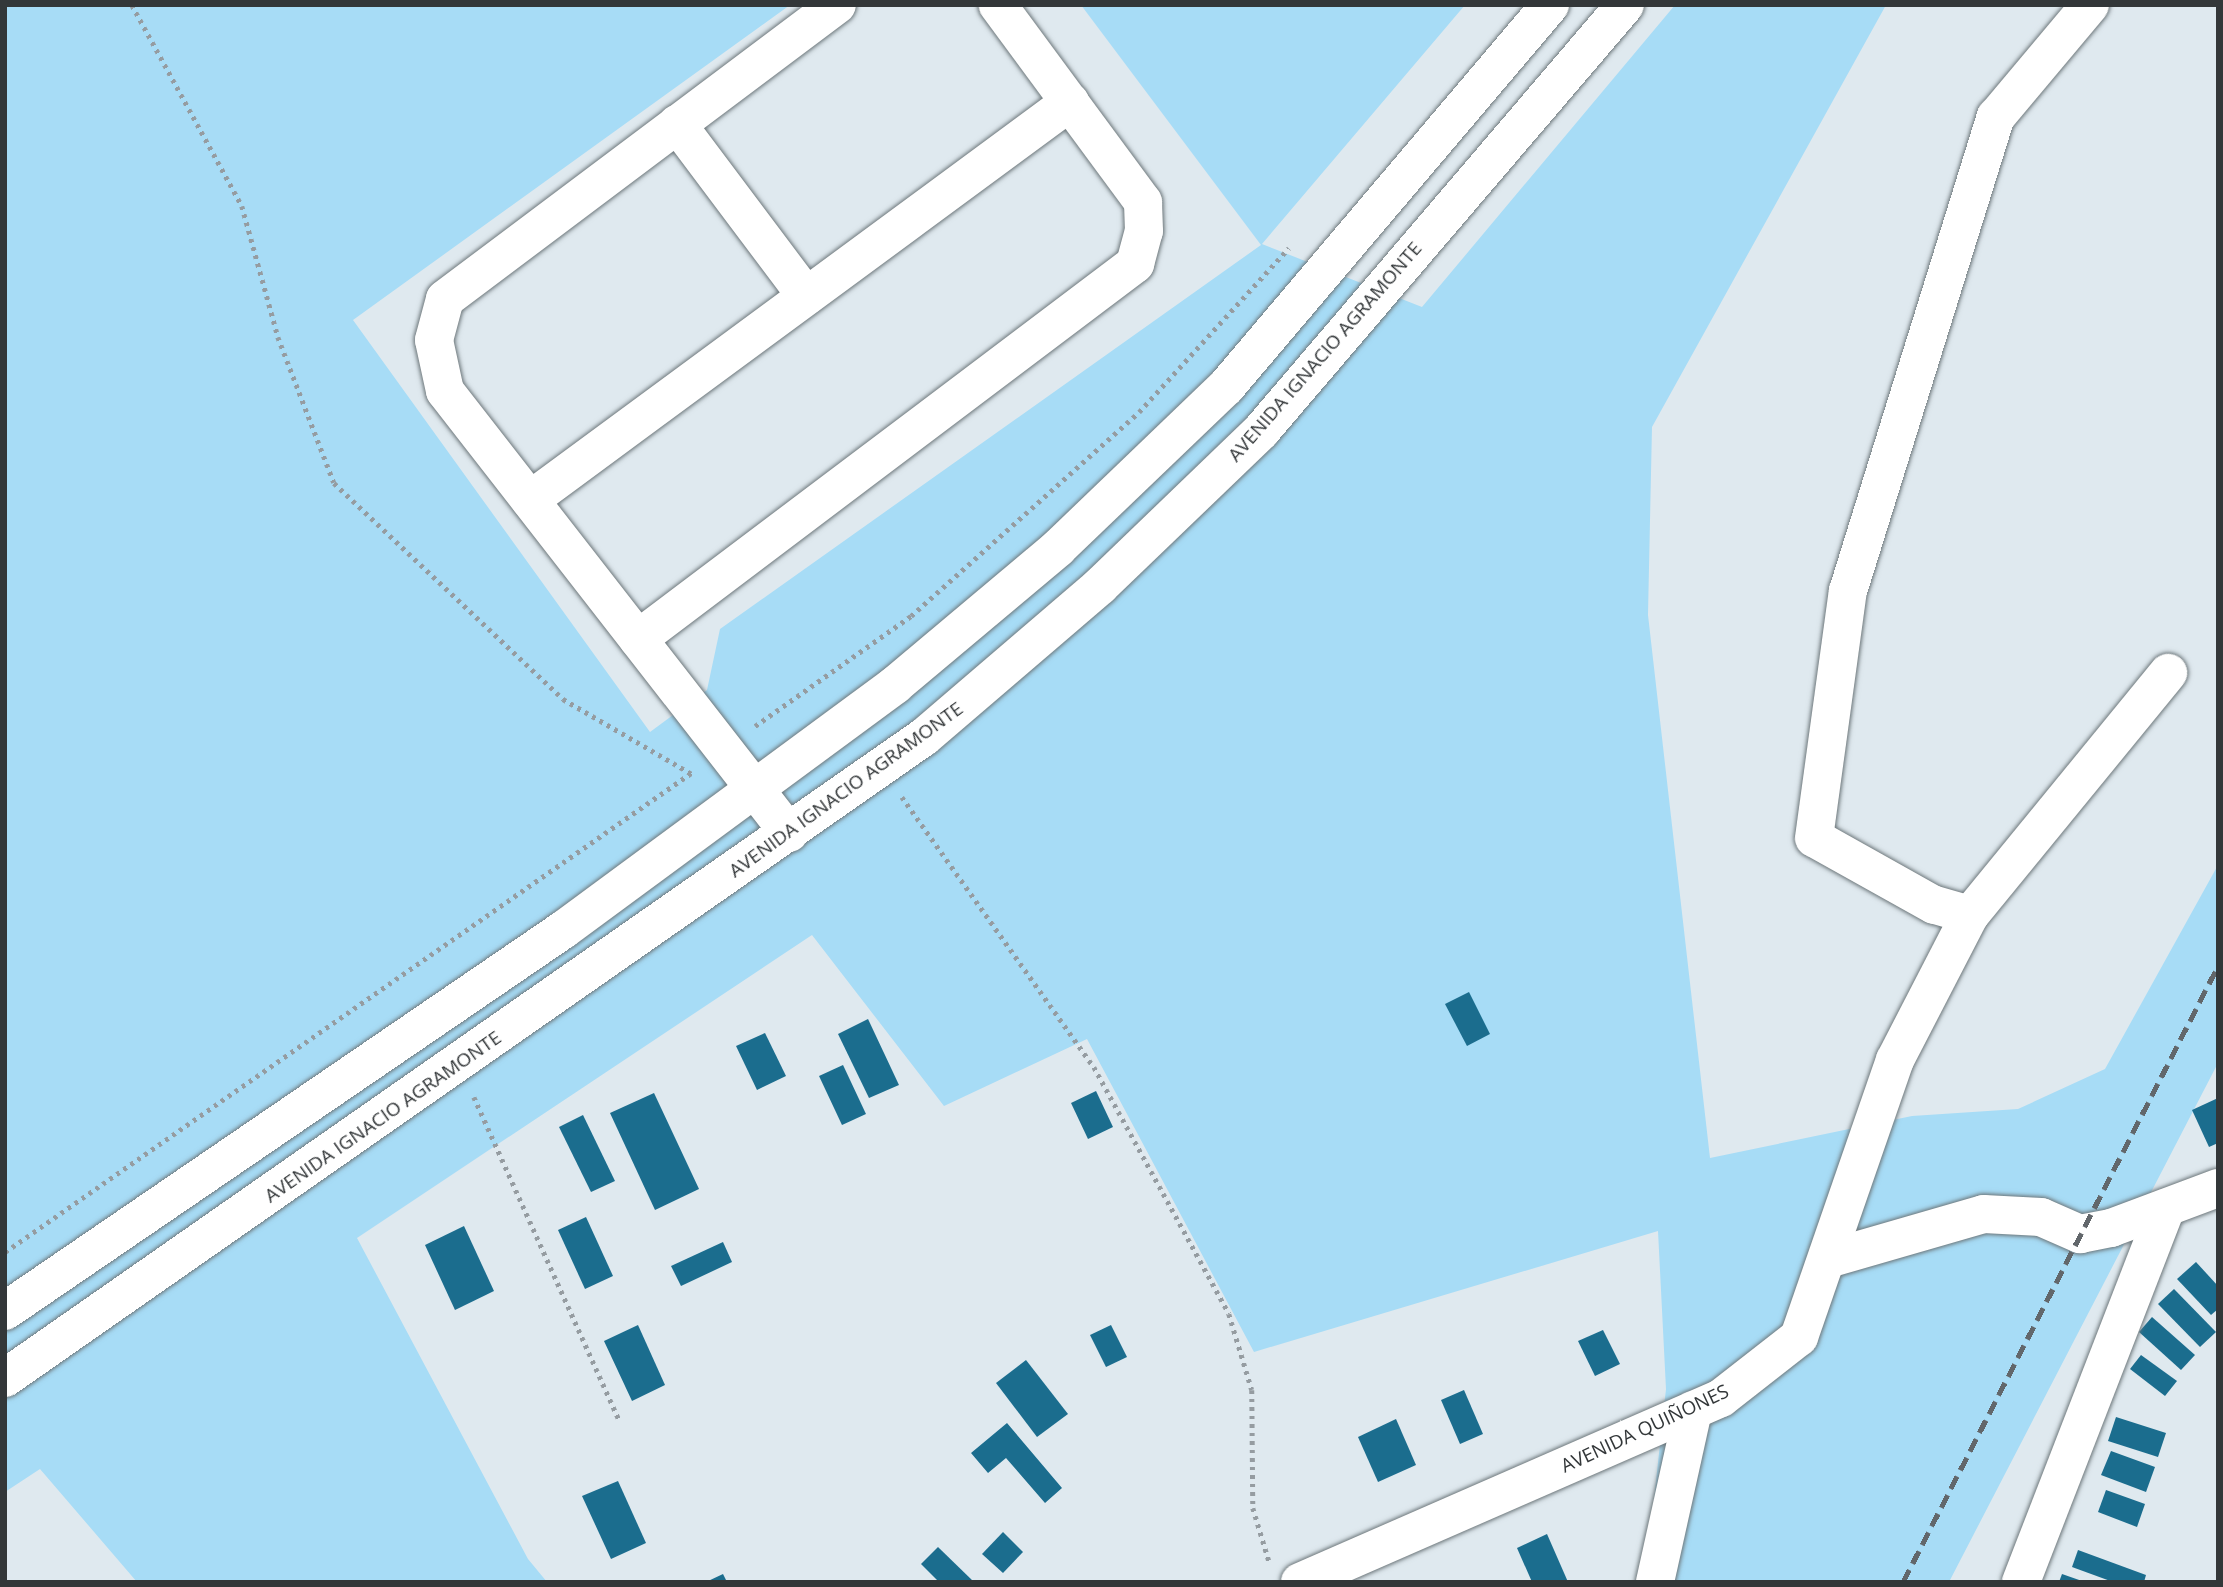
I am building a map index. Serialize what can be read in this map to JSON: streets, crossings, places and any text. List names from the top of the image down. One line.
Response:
{"streets":{"main road":["AVENIDA IGNACIO AGRAMONTE","AVENIDA QUIÑONES"]}}
